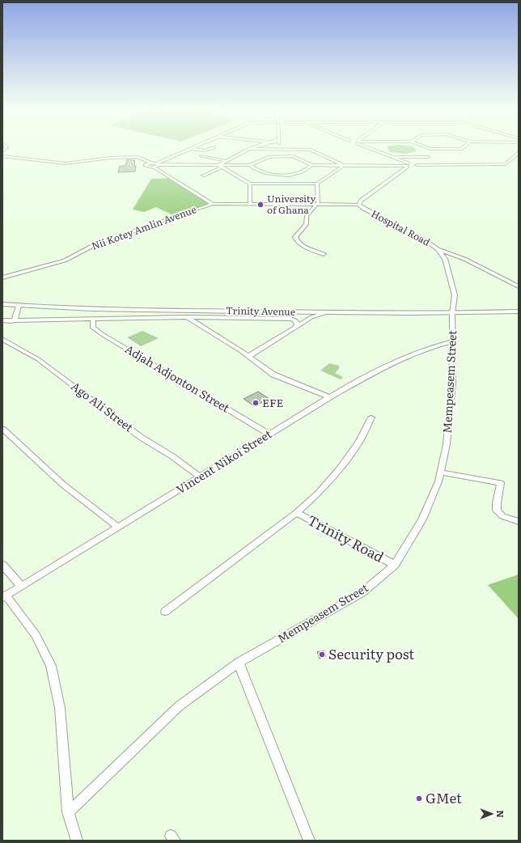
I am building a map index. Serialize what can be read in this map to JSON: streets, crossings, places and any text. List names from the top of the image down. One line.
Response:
{"streets":{"street":["Nii Kotey Amlin Avenue","Hospital Road","Trinity Avenue","Adjah Adjonton Street","Mempeasem Street","Ago Ali Street","Vincent Nikoi Street","Trinity Road"]},"crossings":[["Hospital Road","Trinity Avenue"],["Hospital Road","Mempeasem Street"],["Trinity Avenue","Mempeasem Street"],["Adjah Adjonton Street","Vincent Nikoi Street"],["Mempeasem Street","Vincent Nikoi Street"],["Mempeasem Street","Trinity Road"],["Ago Ali Street","Vincent Nikoi Street"]],"places":["University of Ghana","EFE","Security post","GMet"],"north":"right"}
